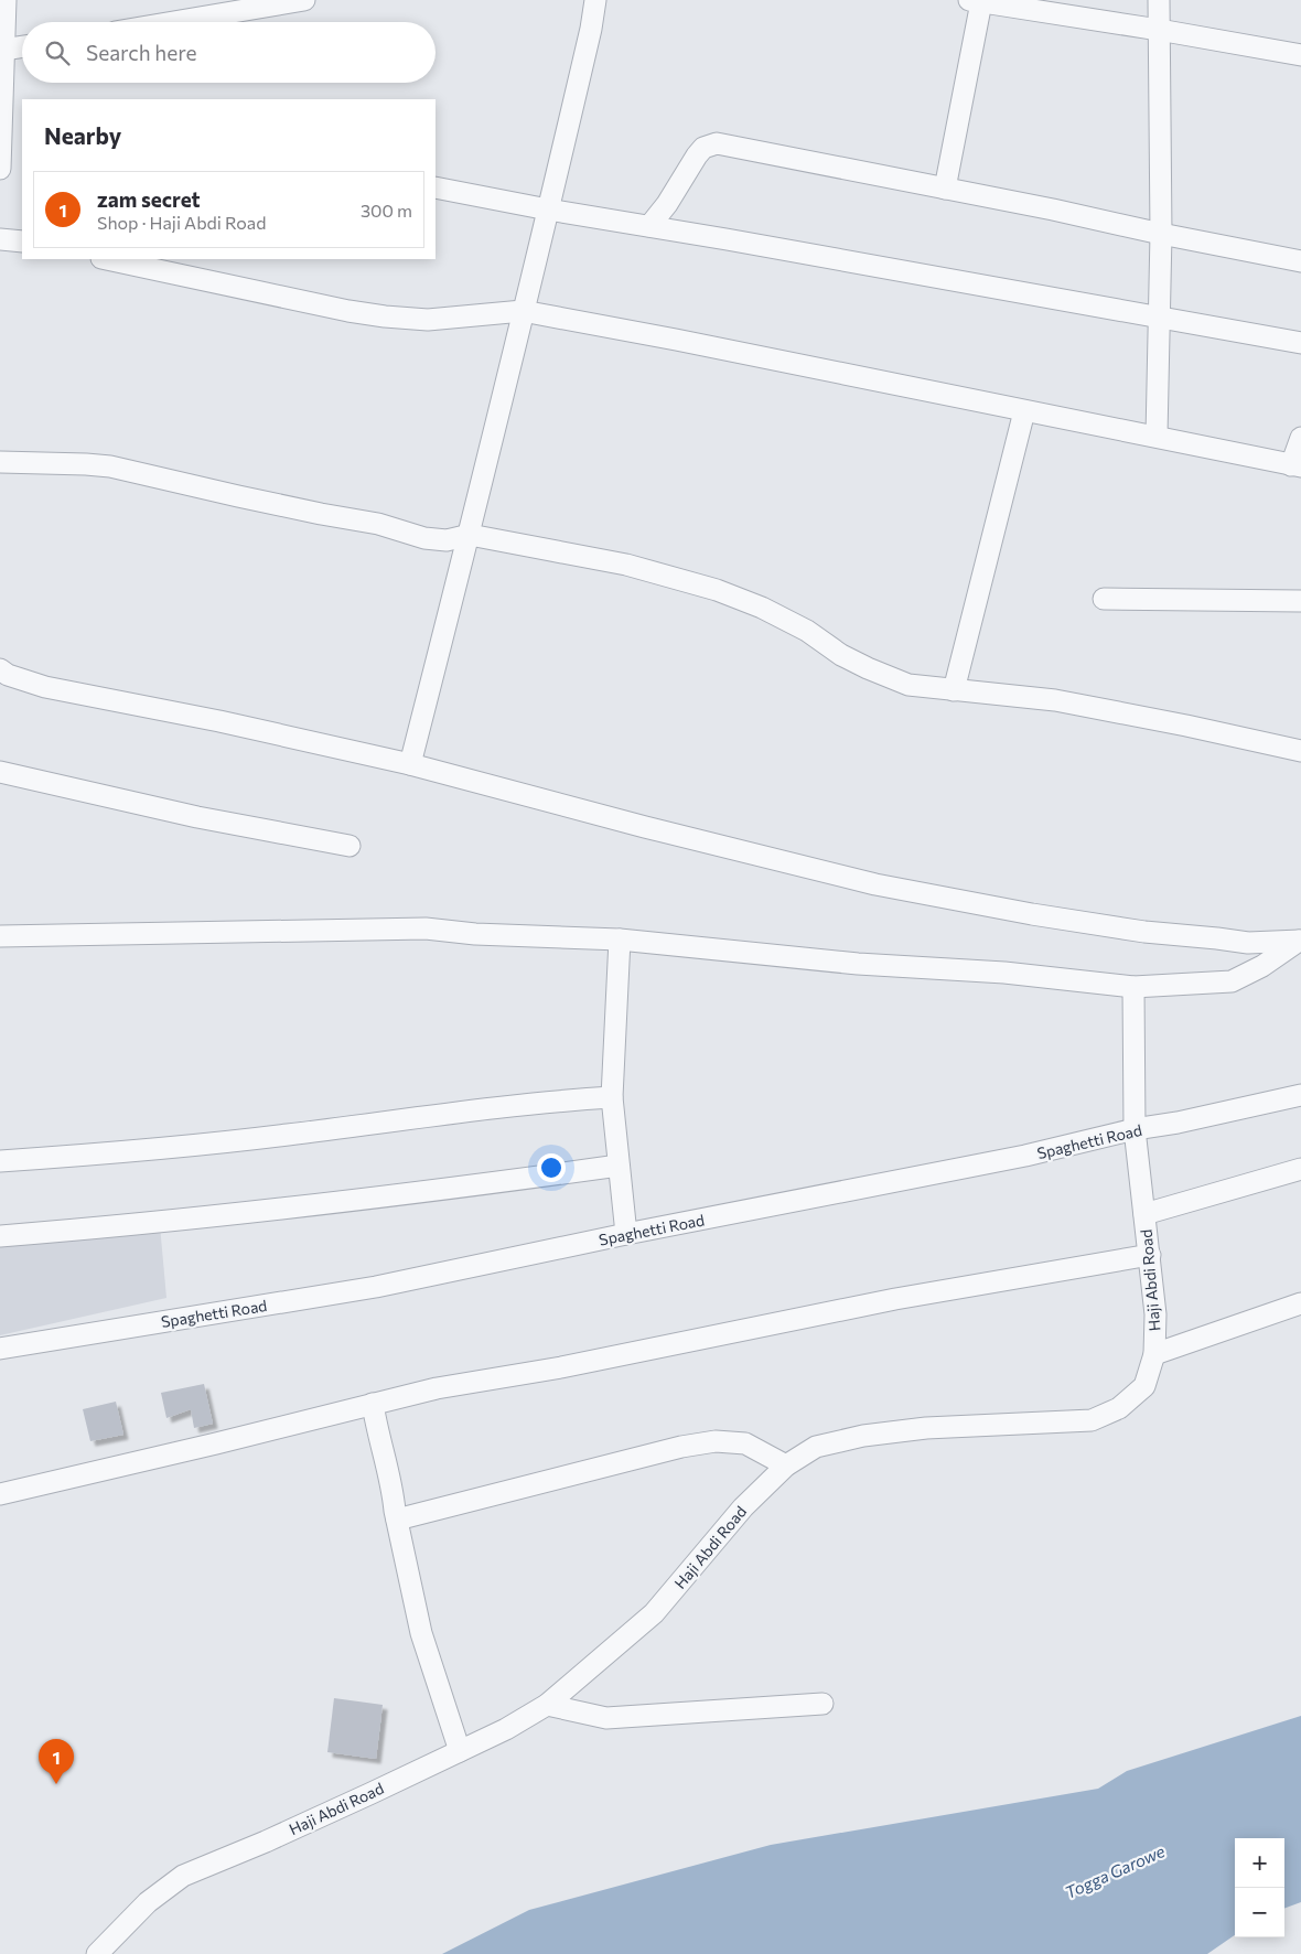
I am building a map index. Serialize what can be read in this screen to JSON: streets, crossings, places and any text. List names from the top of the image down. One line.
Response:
{"streets":{"street":["Spaghetti Road","Haji Abdi Road"]},"crossings":[["Spaghetti Road","Haji Abdi Road"]],"water":["Togga Garowe"],"page":{"search":"Search here","heading":"Nearby","list":[{"mark":"1","name":"zam secret","note":"Shop · Haji Abdi Road","value":"300 m"}],"pins":"1","map_buttons":["+","−"]}}
